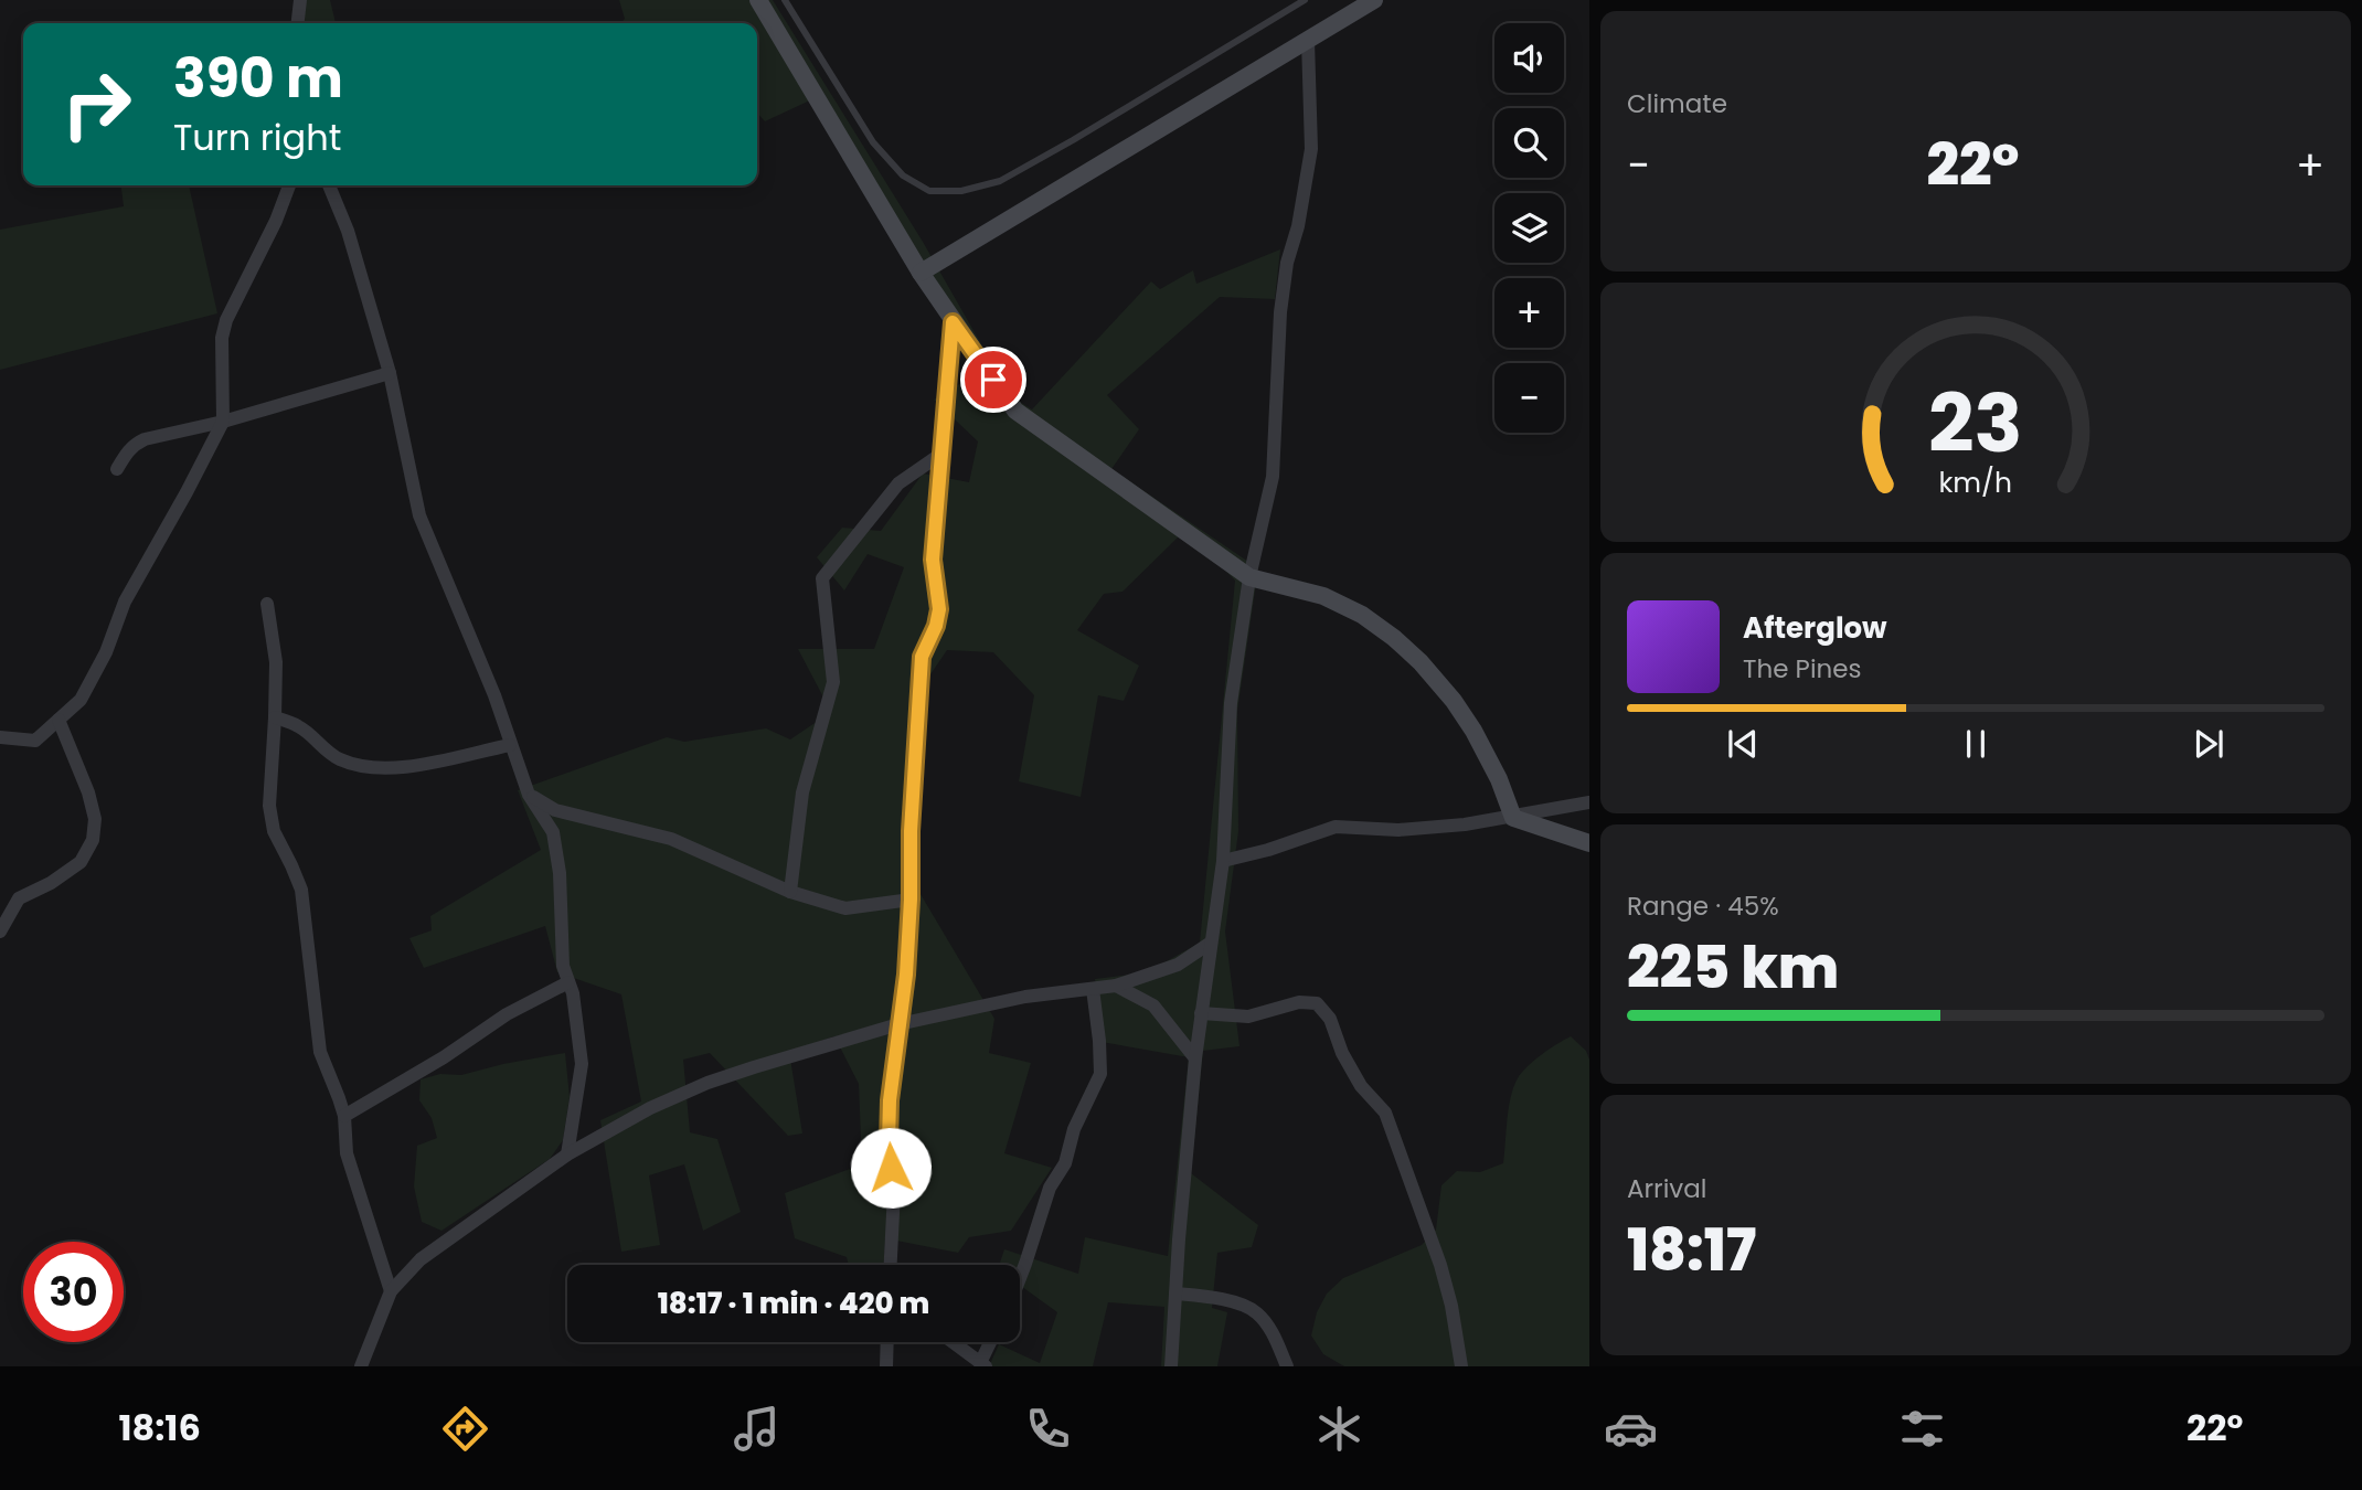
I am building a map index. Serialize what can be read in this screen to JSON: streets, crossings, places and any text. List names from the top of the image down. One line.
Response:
{"page":{"tile":["Climate",["Range · 45%","225 km"],["Arrival","18:17"]],"map_buttons":["+","−"],"turn":["390 m","Turn right"],"heat":["−","22°","+"],"song":["Afterglow","The Pines"],"limit":"30","trip":"18:17 · 1 min · 420 m","tabs":["18:16","22°"],"gauge":["23","km/h"]}}
